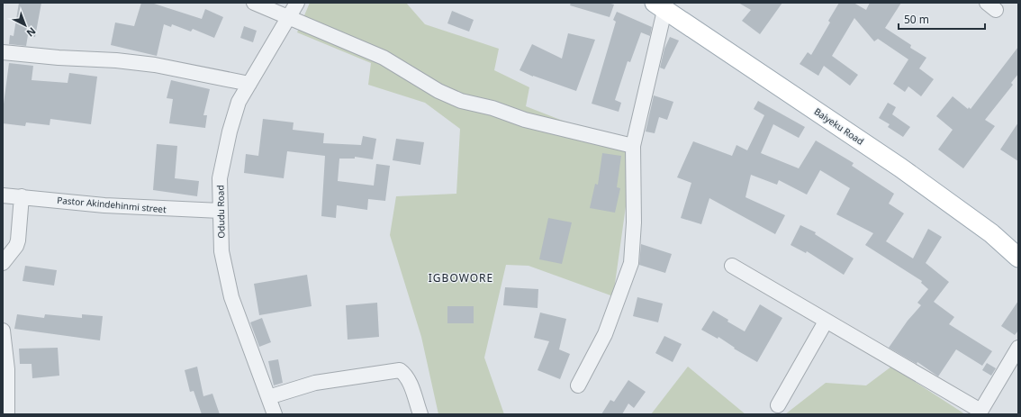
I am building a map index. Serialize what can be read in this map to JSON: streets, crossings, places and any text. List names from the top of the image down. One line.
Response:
{"streets":{"main road":["Baiyeku Road"],"street":["Pastor Akindehinmi street","Odudu Road"]},"crossings":[["Pastor Akindehinmi street","Odudu Road"]],"districts":["IGBOWORE"],"scale_bar":"50 m","north":"bottom right"}
